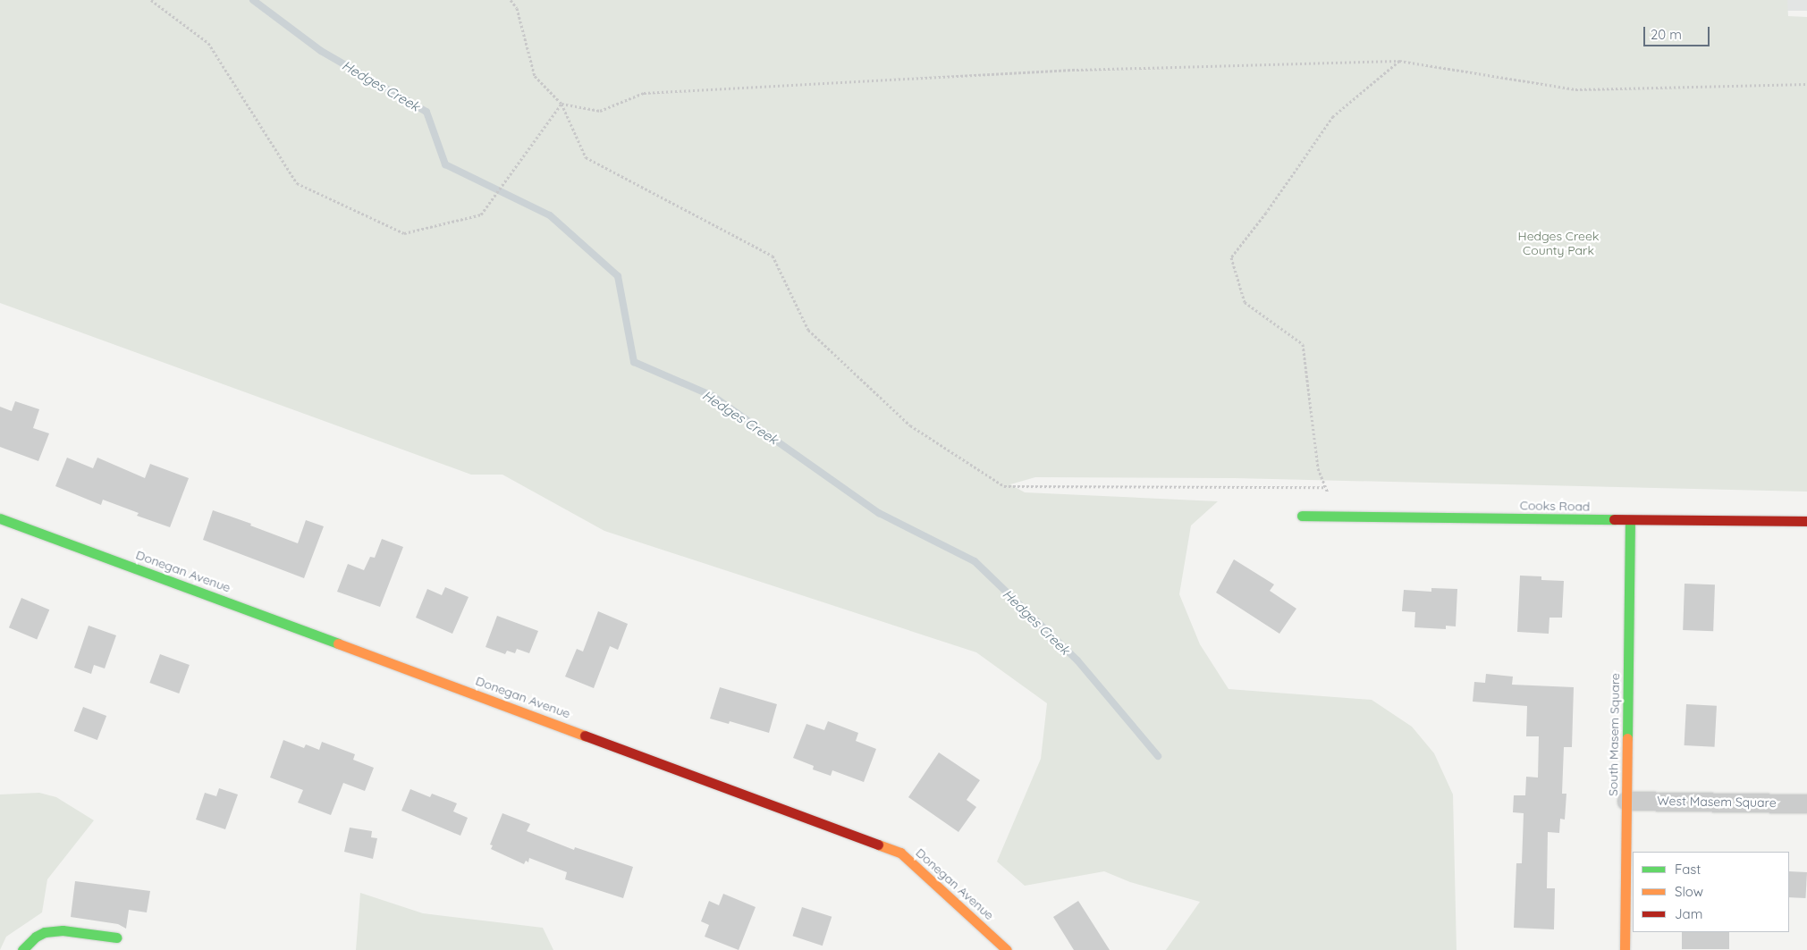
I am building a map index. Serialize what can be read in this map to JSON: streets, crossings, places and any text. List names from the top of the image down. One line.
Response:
{"streets":{"street":["Cooks Road","Donegan Avenue","South Masem Square","West Masem Square"]},"crossings":[["Cooks Road","South Masem Square"],["South Masem Square","West Masem Square"]],"water":["Hedges Creek"],"parks":["Hedges Creek County Park"],"legend":["Fast","Slow","Jam"],"scale_bar":"20 m"}
